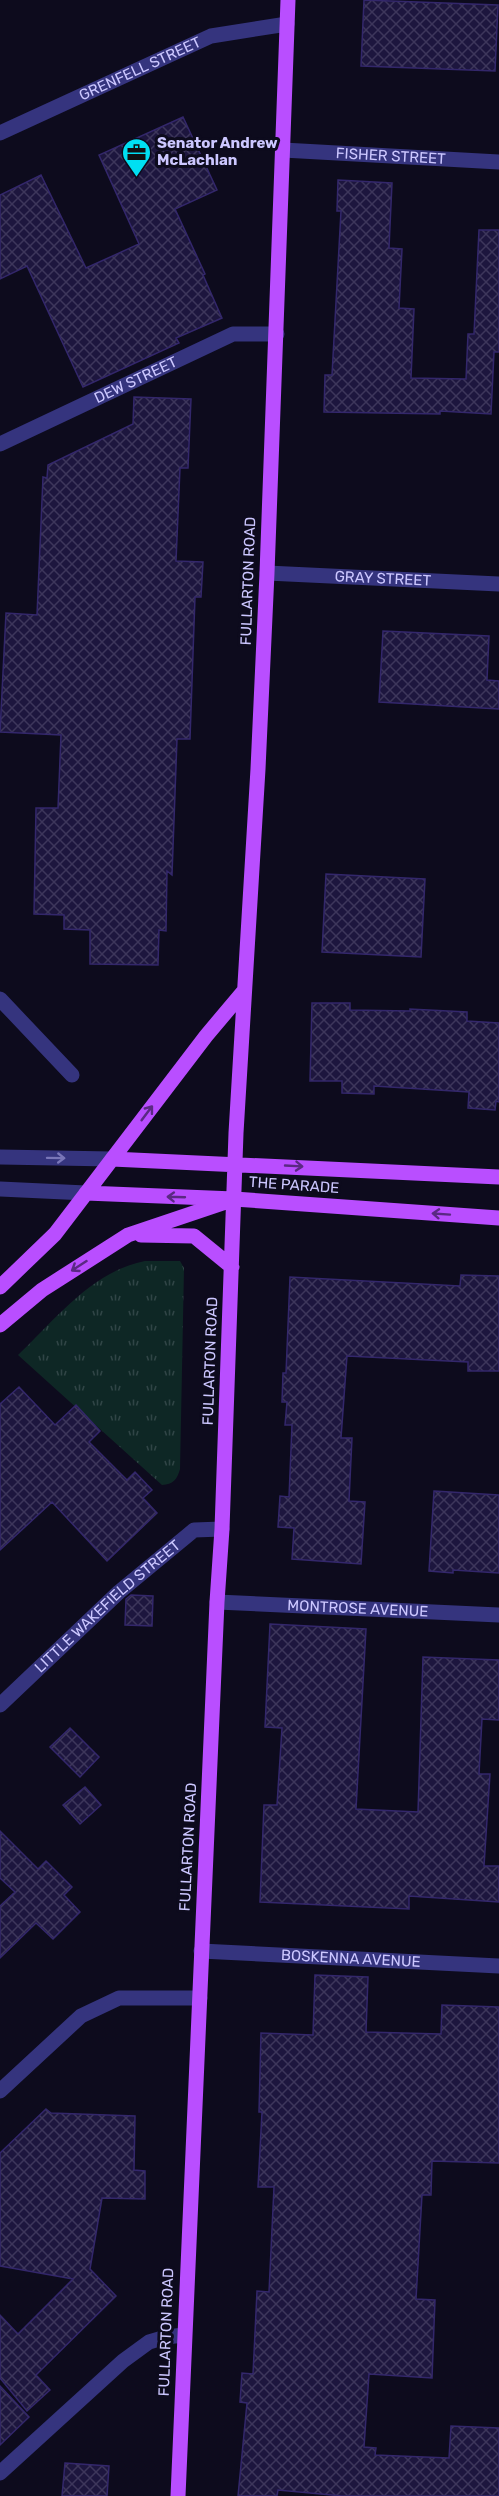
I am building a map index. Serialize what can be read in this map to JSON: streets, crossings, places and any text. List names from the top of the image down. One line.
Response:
{"streets":{"main road":["FULLARTON ROAD","THE PARADE"],"street":["GRENFELL STREET","FISHER STREET","DEW STREET","GRAY STREET","LITTLE WAKEFIELD STREET","MONTROSE AVENUE","BOSKENNA AVENUE"]},"crossings":[["GRENFELL STREET","FULLARTON ROAD"],["FISHER STREET","FULLARTON ROAD"],["DEW STREET","FULLARTON ROAD"],["GRAY STREET","FULLARTON ROAD"],["FULLARTON ROAD","THE PARADE"],["FULLARTON ROAD","LITTLE WAKEFIELD STREET"],["FULLARTON ROAD","MONTROSE AVENUE"],["FULLARTON ROAD","BOSKENNA AVENUE"]],"places":{"office":["Senator Andrew McLachlan"]}}
